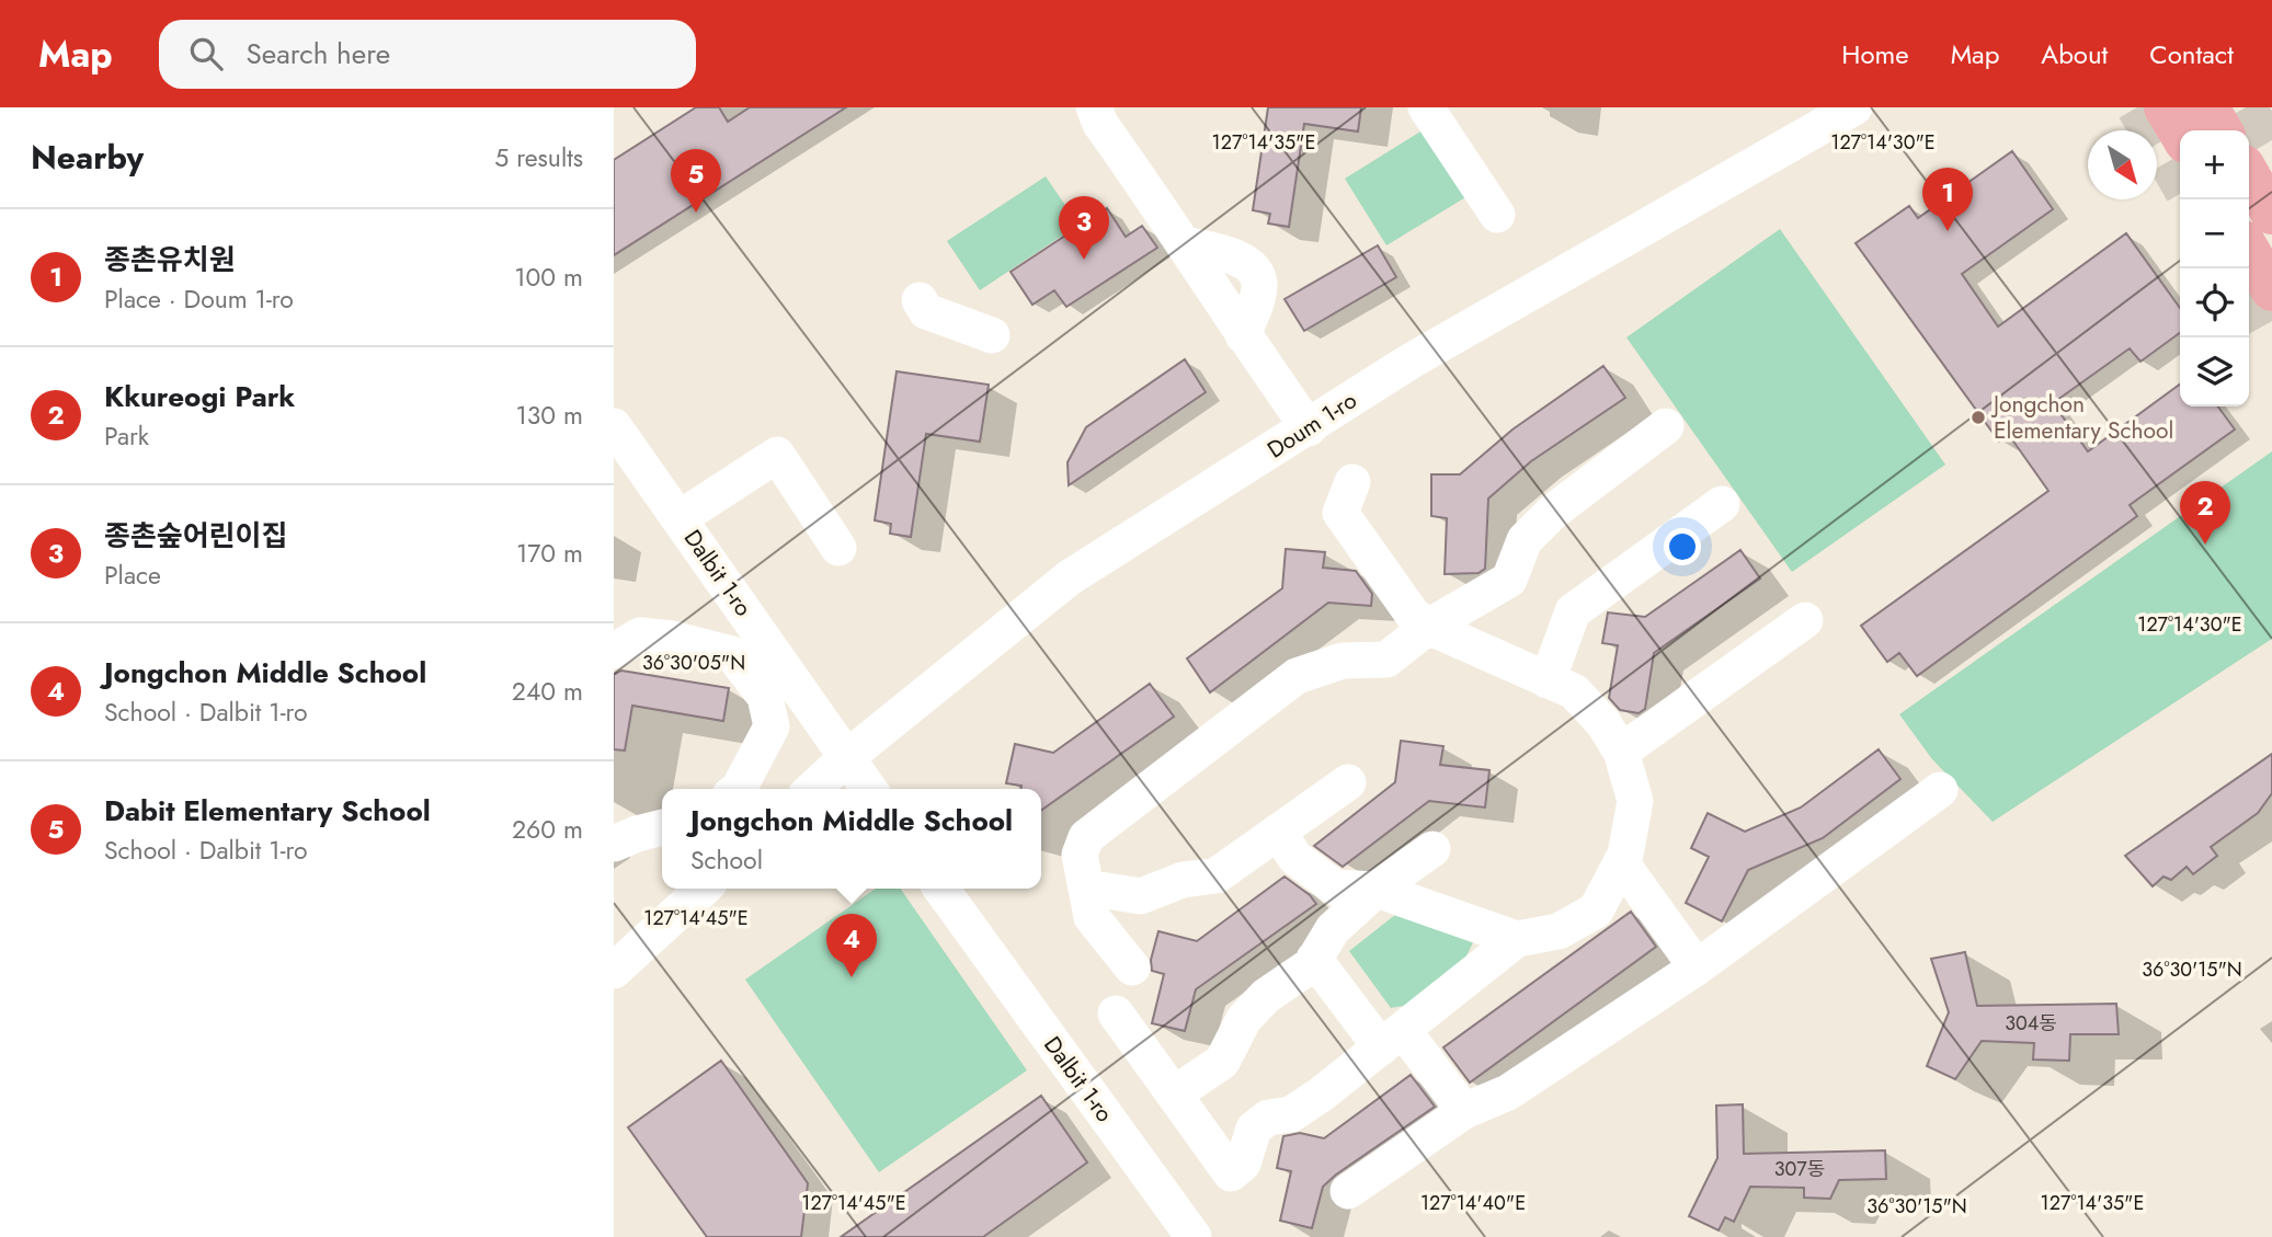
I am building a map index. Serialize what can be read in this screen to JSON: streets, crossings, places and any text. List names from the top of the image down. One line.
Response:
{"streets":{"street":["Doum 1-ro","Dalbit 1-ro"]},"crossings":[["Doum 1-ro","Dalbit 1-ro"]],"places":["Jongchon Elementary School"],"house_numbers":["304동","307동"],"north":"bottom right","page":{"header":"Map","search":"Search here","nav":["Home","Map","About","Contact"],"heading":["Nearby","5 results"],"map_buttons":["+","−"],"pins":["5","1","3","2","4"],"list":[{"mark":"1","name":"종촌유치원","note":"Place · Doum 1-ro","value":"100 m"},{"mark":"2","name":"Kkureogi Park","note":"Park","value":"130 m"},{"mark":"3","name":"종촌숲어린이집","note":"Place","value":"170 m"},{"mark":"4","name":"Jongchon Middle School","note":"School · Dalbit 1-ro","value":"240 m"},{"mark":"5","name":"Dabit Elementary School","note":"School · Dalbit 1-ro","value":"260 m"}],"popup":["Jongchon Middle School","School"]},"coordinates":["127°14'35\"E","127°14'30\"E","36°30'05\"N","127°14'45\"E","36°30'15\"N","127°14'40\"E"]}
